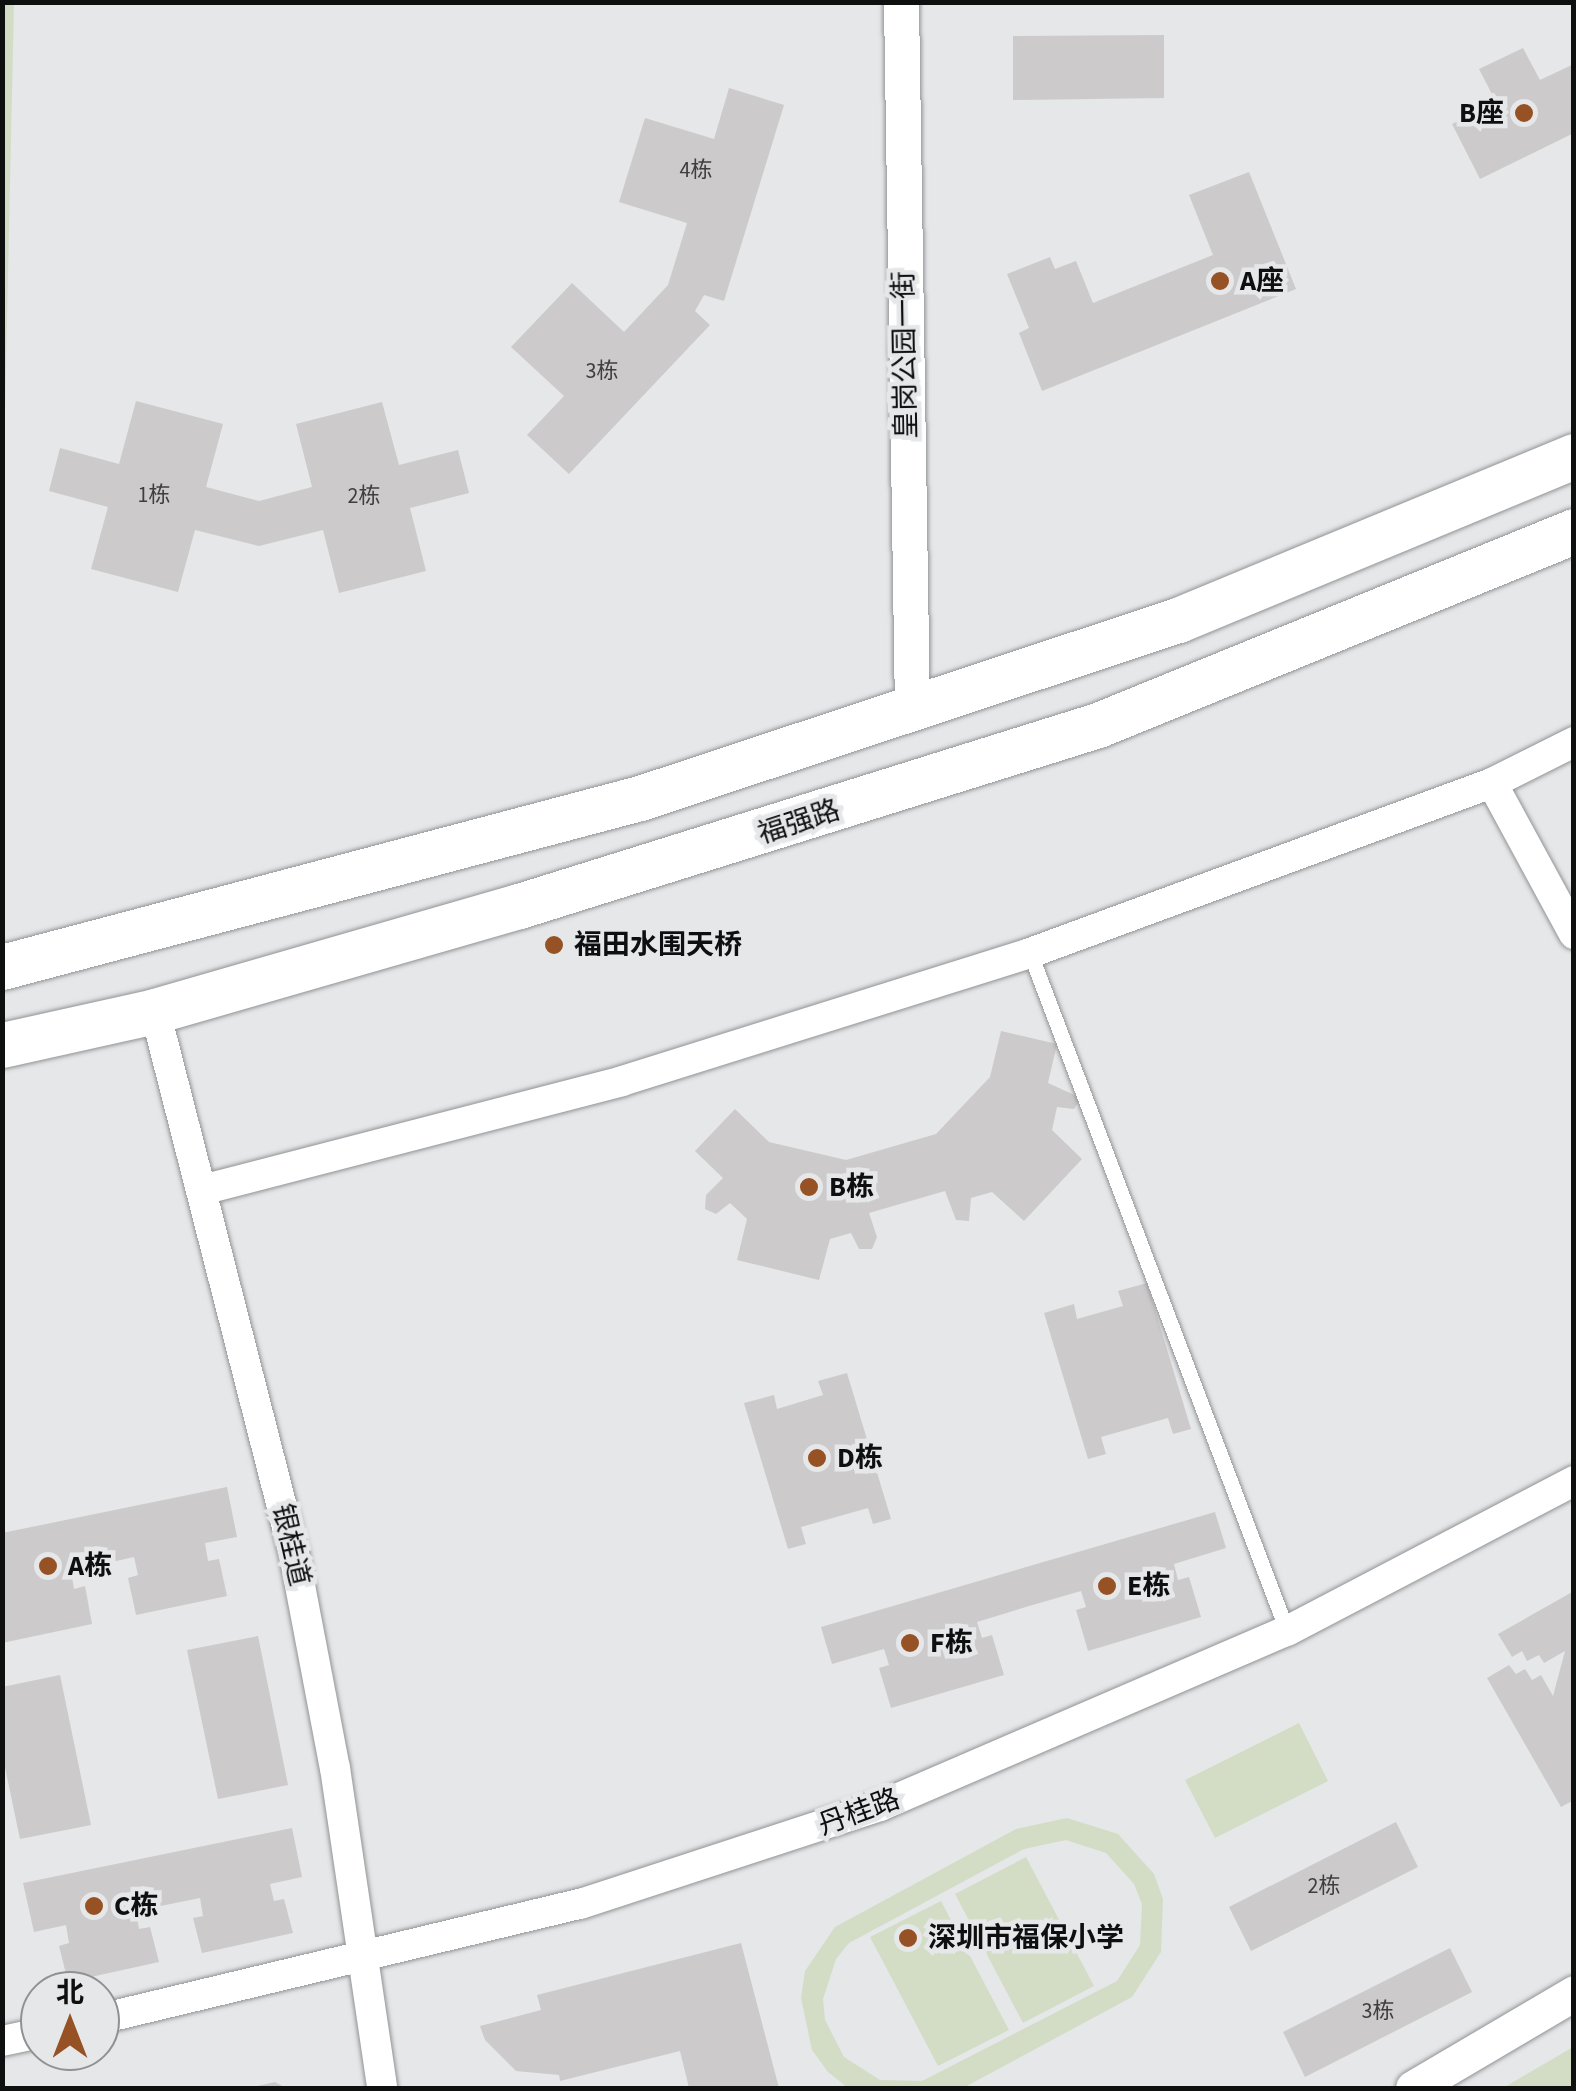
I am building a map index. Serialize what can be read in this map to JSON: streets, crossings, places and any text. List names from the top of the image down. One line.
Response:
{"streets":{"main road":["福强路"],"street":["皇岗公园一街","银桂道","丹桂路"]},"crossings":[["福强路","银桂道"],["银桂道","丹桂路"]],"places":["B座","A座","福田水围天桥","B栋","D栋","A栋","E栋","F栋","C栋","深圳市福保小学"],"house_numbers":["4栋","3栋","1栋","2栋","2栋","3栋"],"north":"top"}
